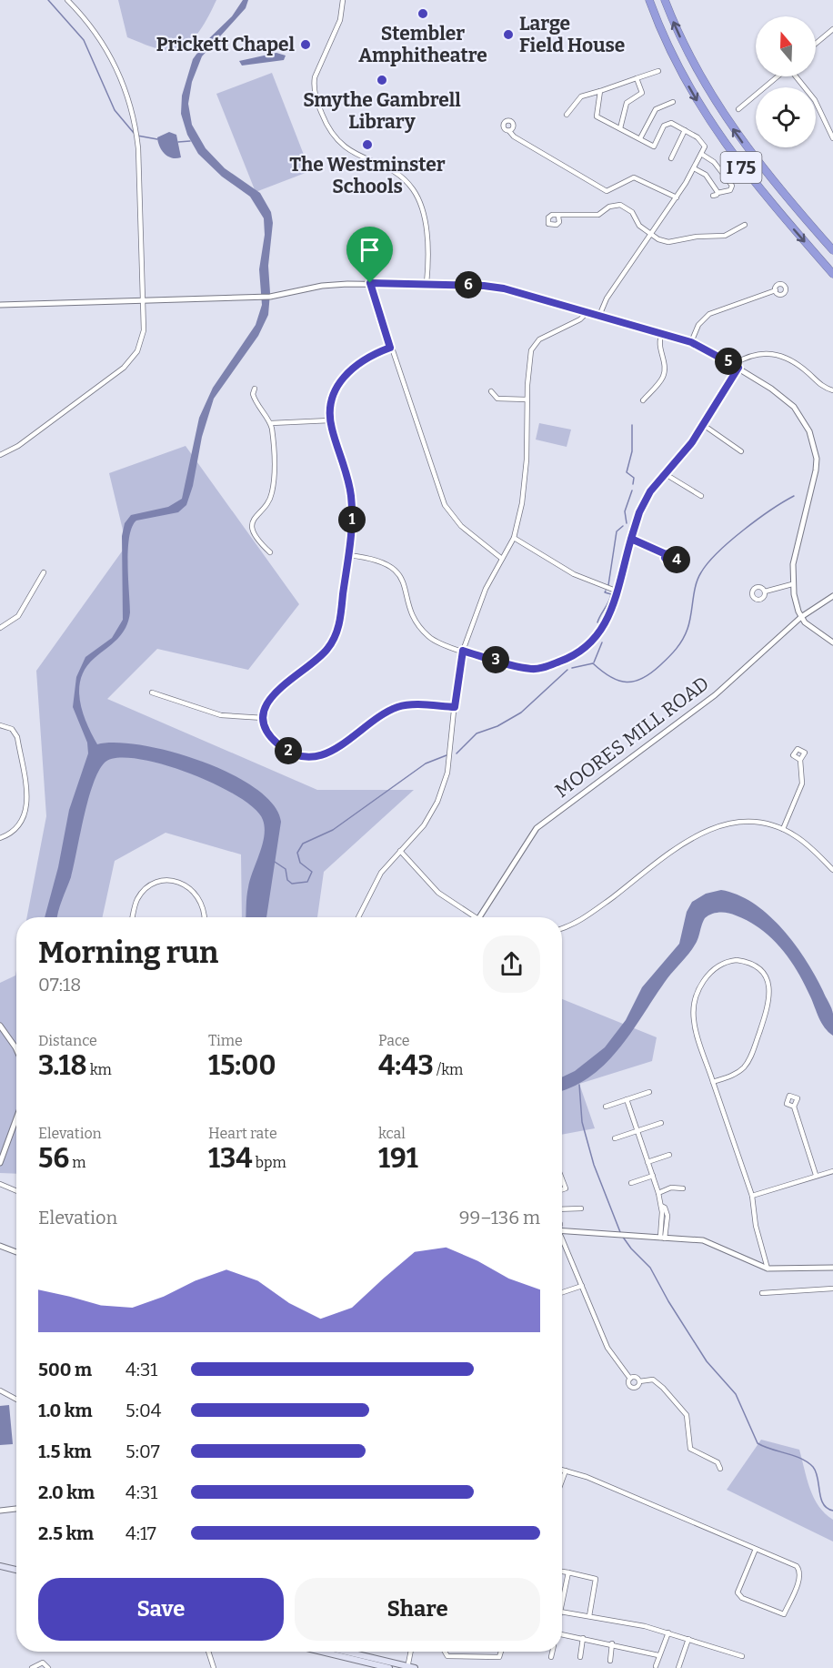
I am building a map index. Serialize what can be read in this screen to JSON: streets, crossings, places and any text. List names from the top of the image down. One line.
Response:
{"streets":{"highway":["I 75"],"street":["MOORES MILL ROAD"]},"places":["Stembler Amphitheatre","Large Field House","Prickett Chapel","Smythe Gambrell Library","The Westminster Schools"],"north":"top","page":{"pins":["6","5","1","4","3","2"],"heading":["Morning run","07:18"],"stats":[["Distance","3.18 km"],["Time","15:00"],["Pace","4:43 /km"],["Elevation","56 m"],["Heart rate","134 bpm"],["kcal","191"]],"chart":["Elevation","99–136 m"],"list":[{"name":"500 m","note":"4:31"},{"name":"1.0 km","note":"5:04"},{"name":"1.5 km","note":"5:07"},{"name":"2.0 km","note":"4:31"},{"name":"2.5 km","note":"4:17"}],"buttons":["Save","Share"]}}
